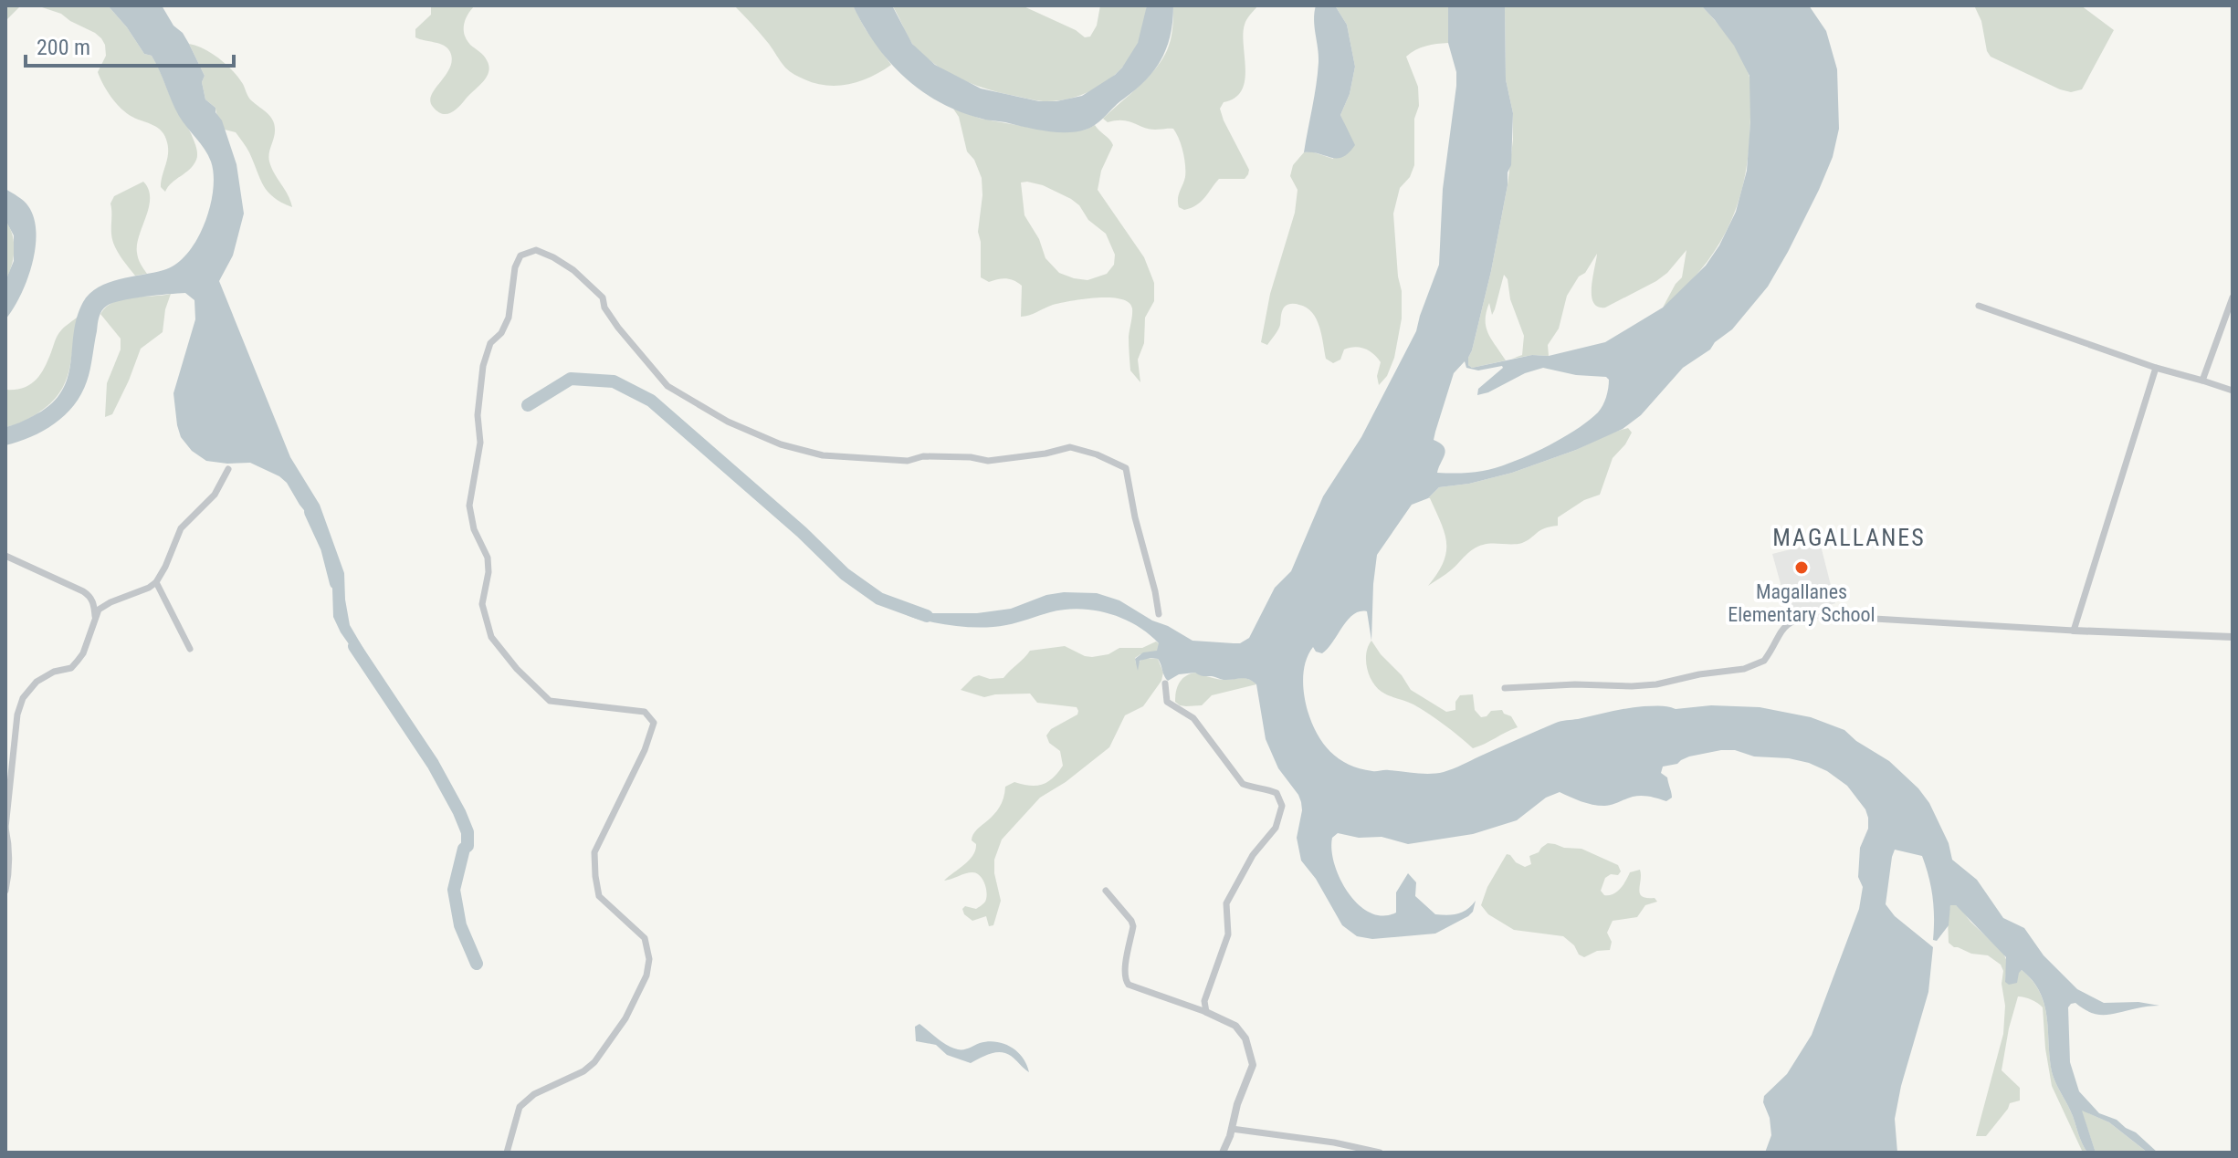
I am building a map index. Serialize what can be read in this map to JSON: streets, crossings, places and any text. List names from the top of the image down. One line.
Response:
{"districts":["MAGALLANES"],"places":["Magallanes Elementary School"],"scale_bar":"200 m"}
